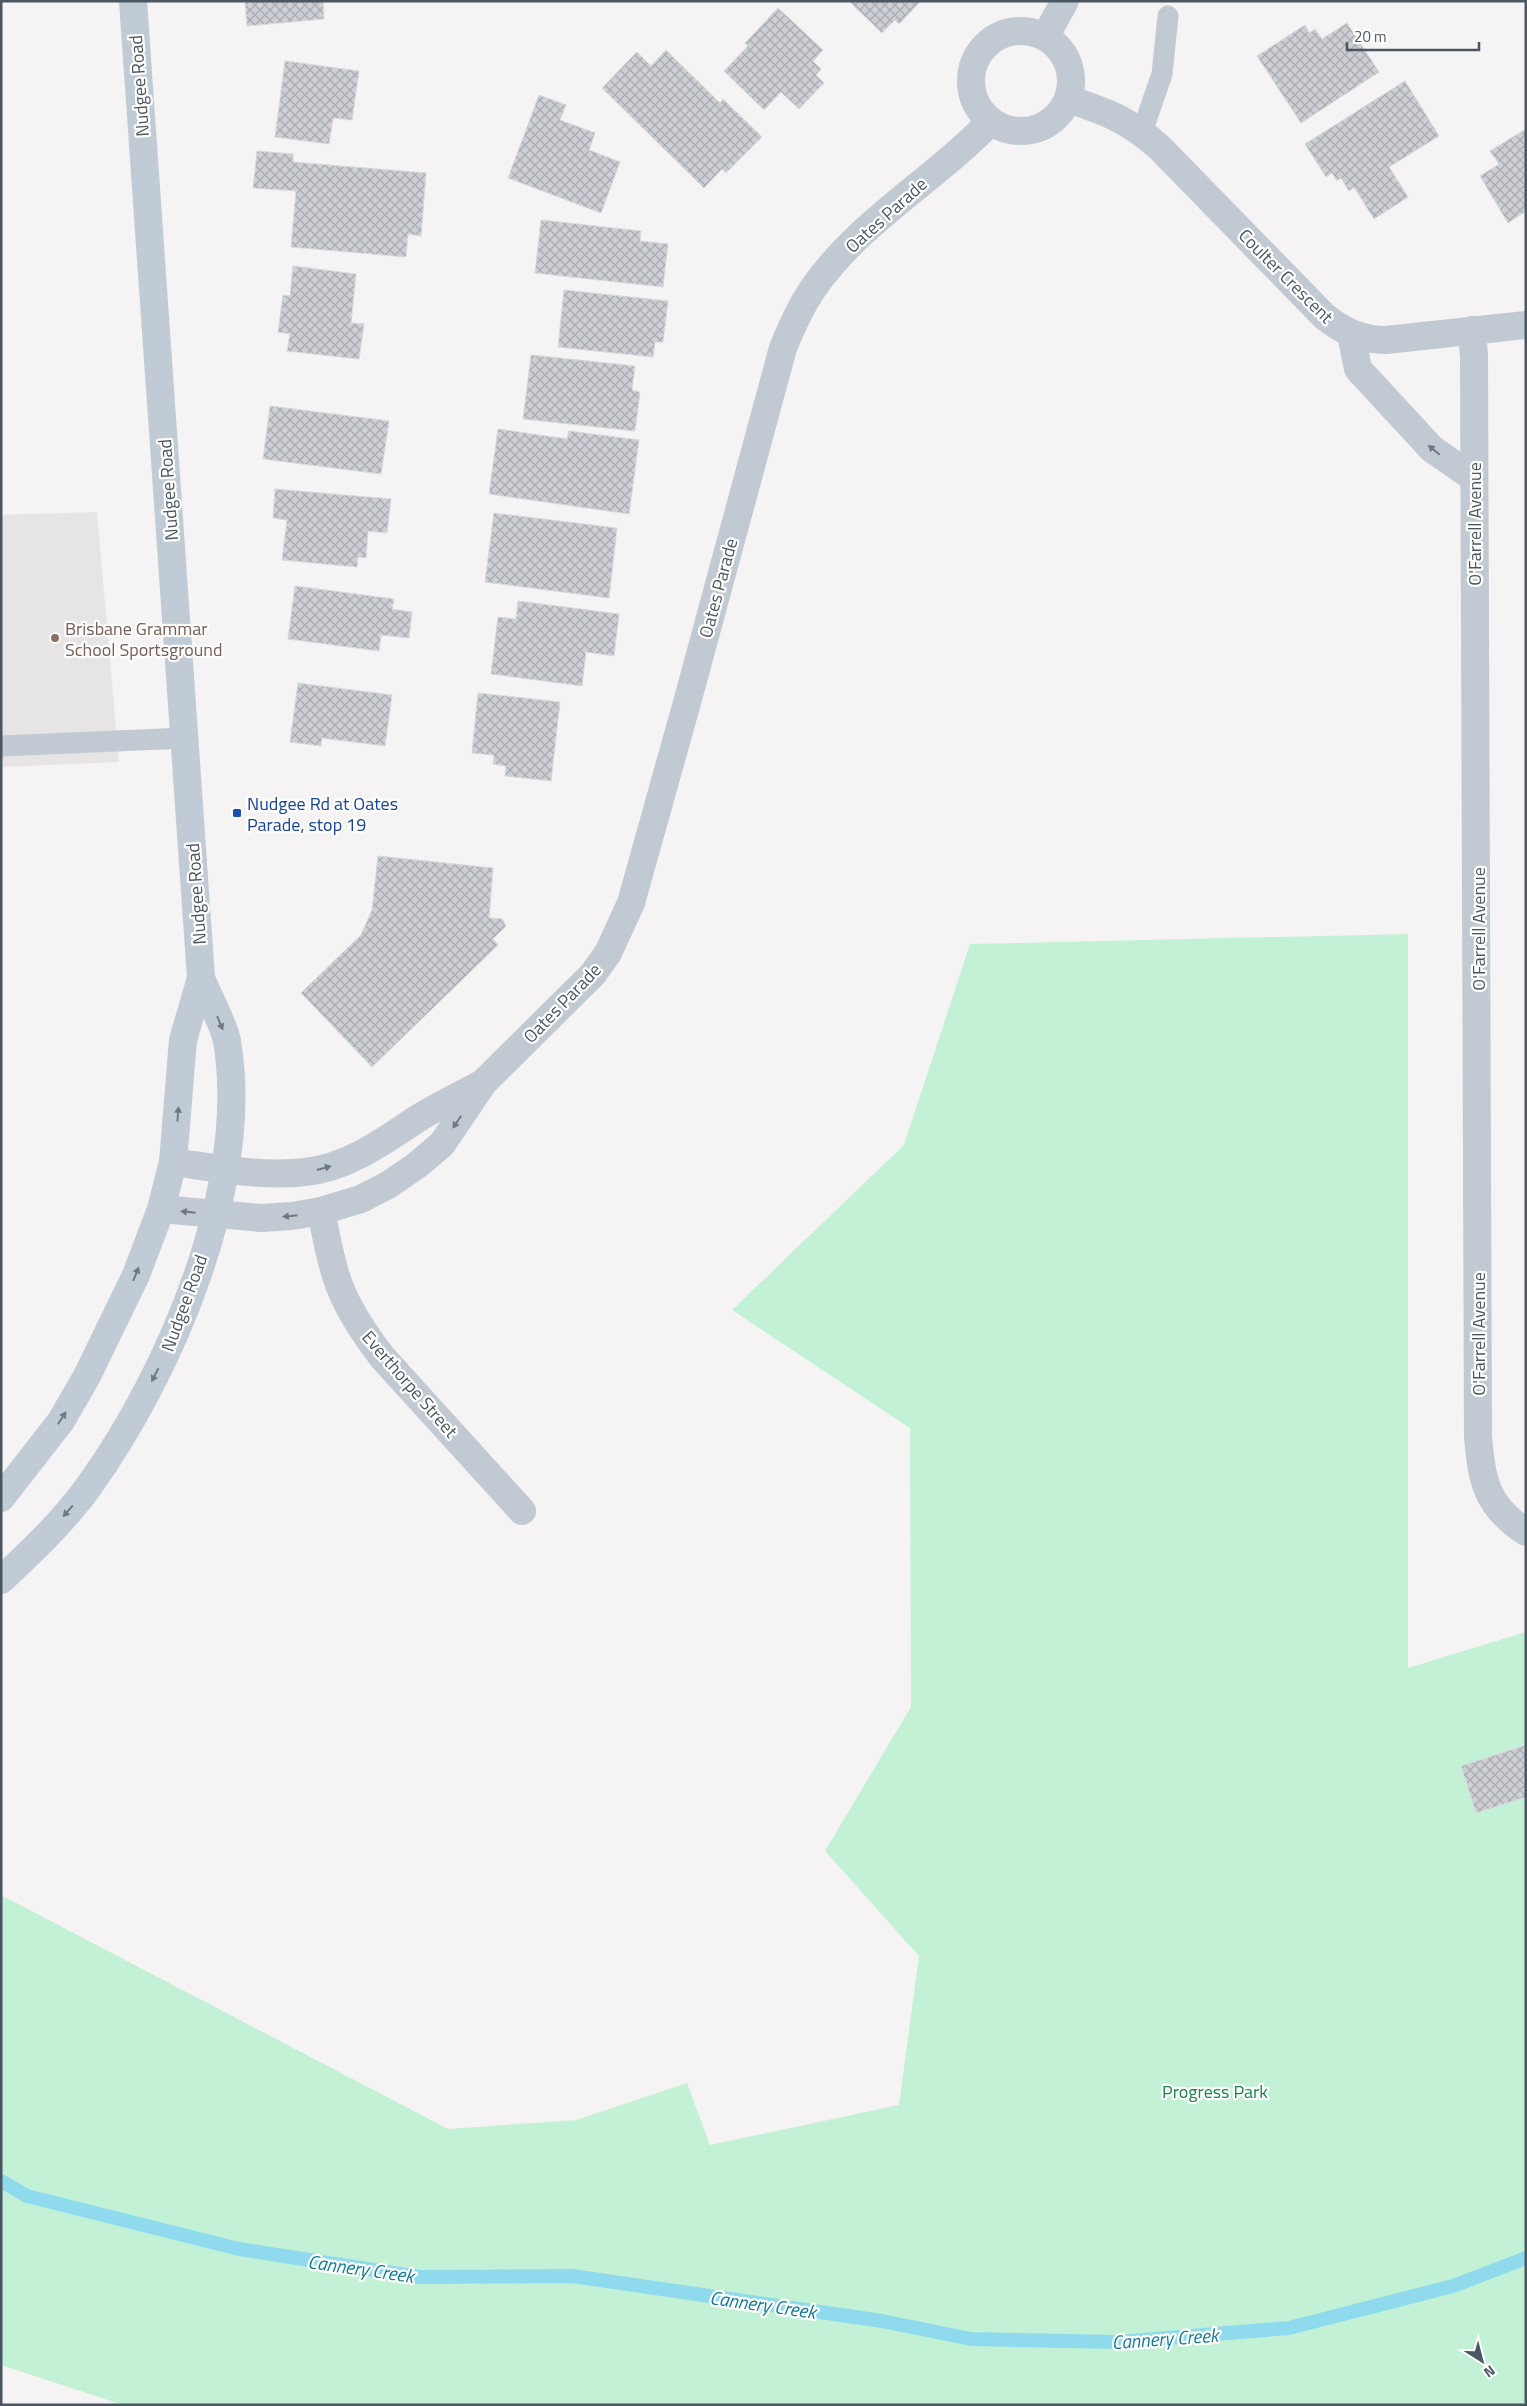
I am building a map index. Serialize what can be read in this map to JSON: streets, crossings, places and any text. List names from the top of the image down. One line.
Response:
{"streets":{"main road":["Nudgee Road"],"street":["Oates Parade","Coulter Crescent","O'Farrell Avenue","Everthorpe Street"]},"crossings":[["Nudgee Road","Oates Parade"],["Oates Parade","Coulter Crescent"],["Oates Parade","Everthorpe Street"],["Coulter Crescent","O'Farrell Avenue"]],"water":["Cannery Creek"],"parks":["Progress Park"],"places":{"other":["Brisbane Grammar School Sportsground"],"transit":["Nudgee Rd at Oates Parade, stop 19"]},"scale_bar":"20 m","north":"bottom right"}
